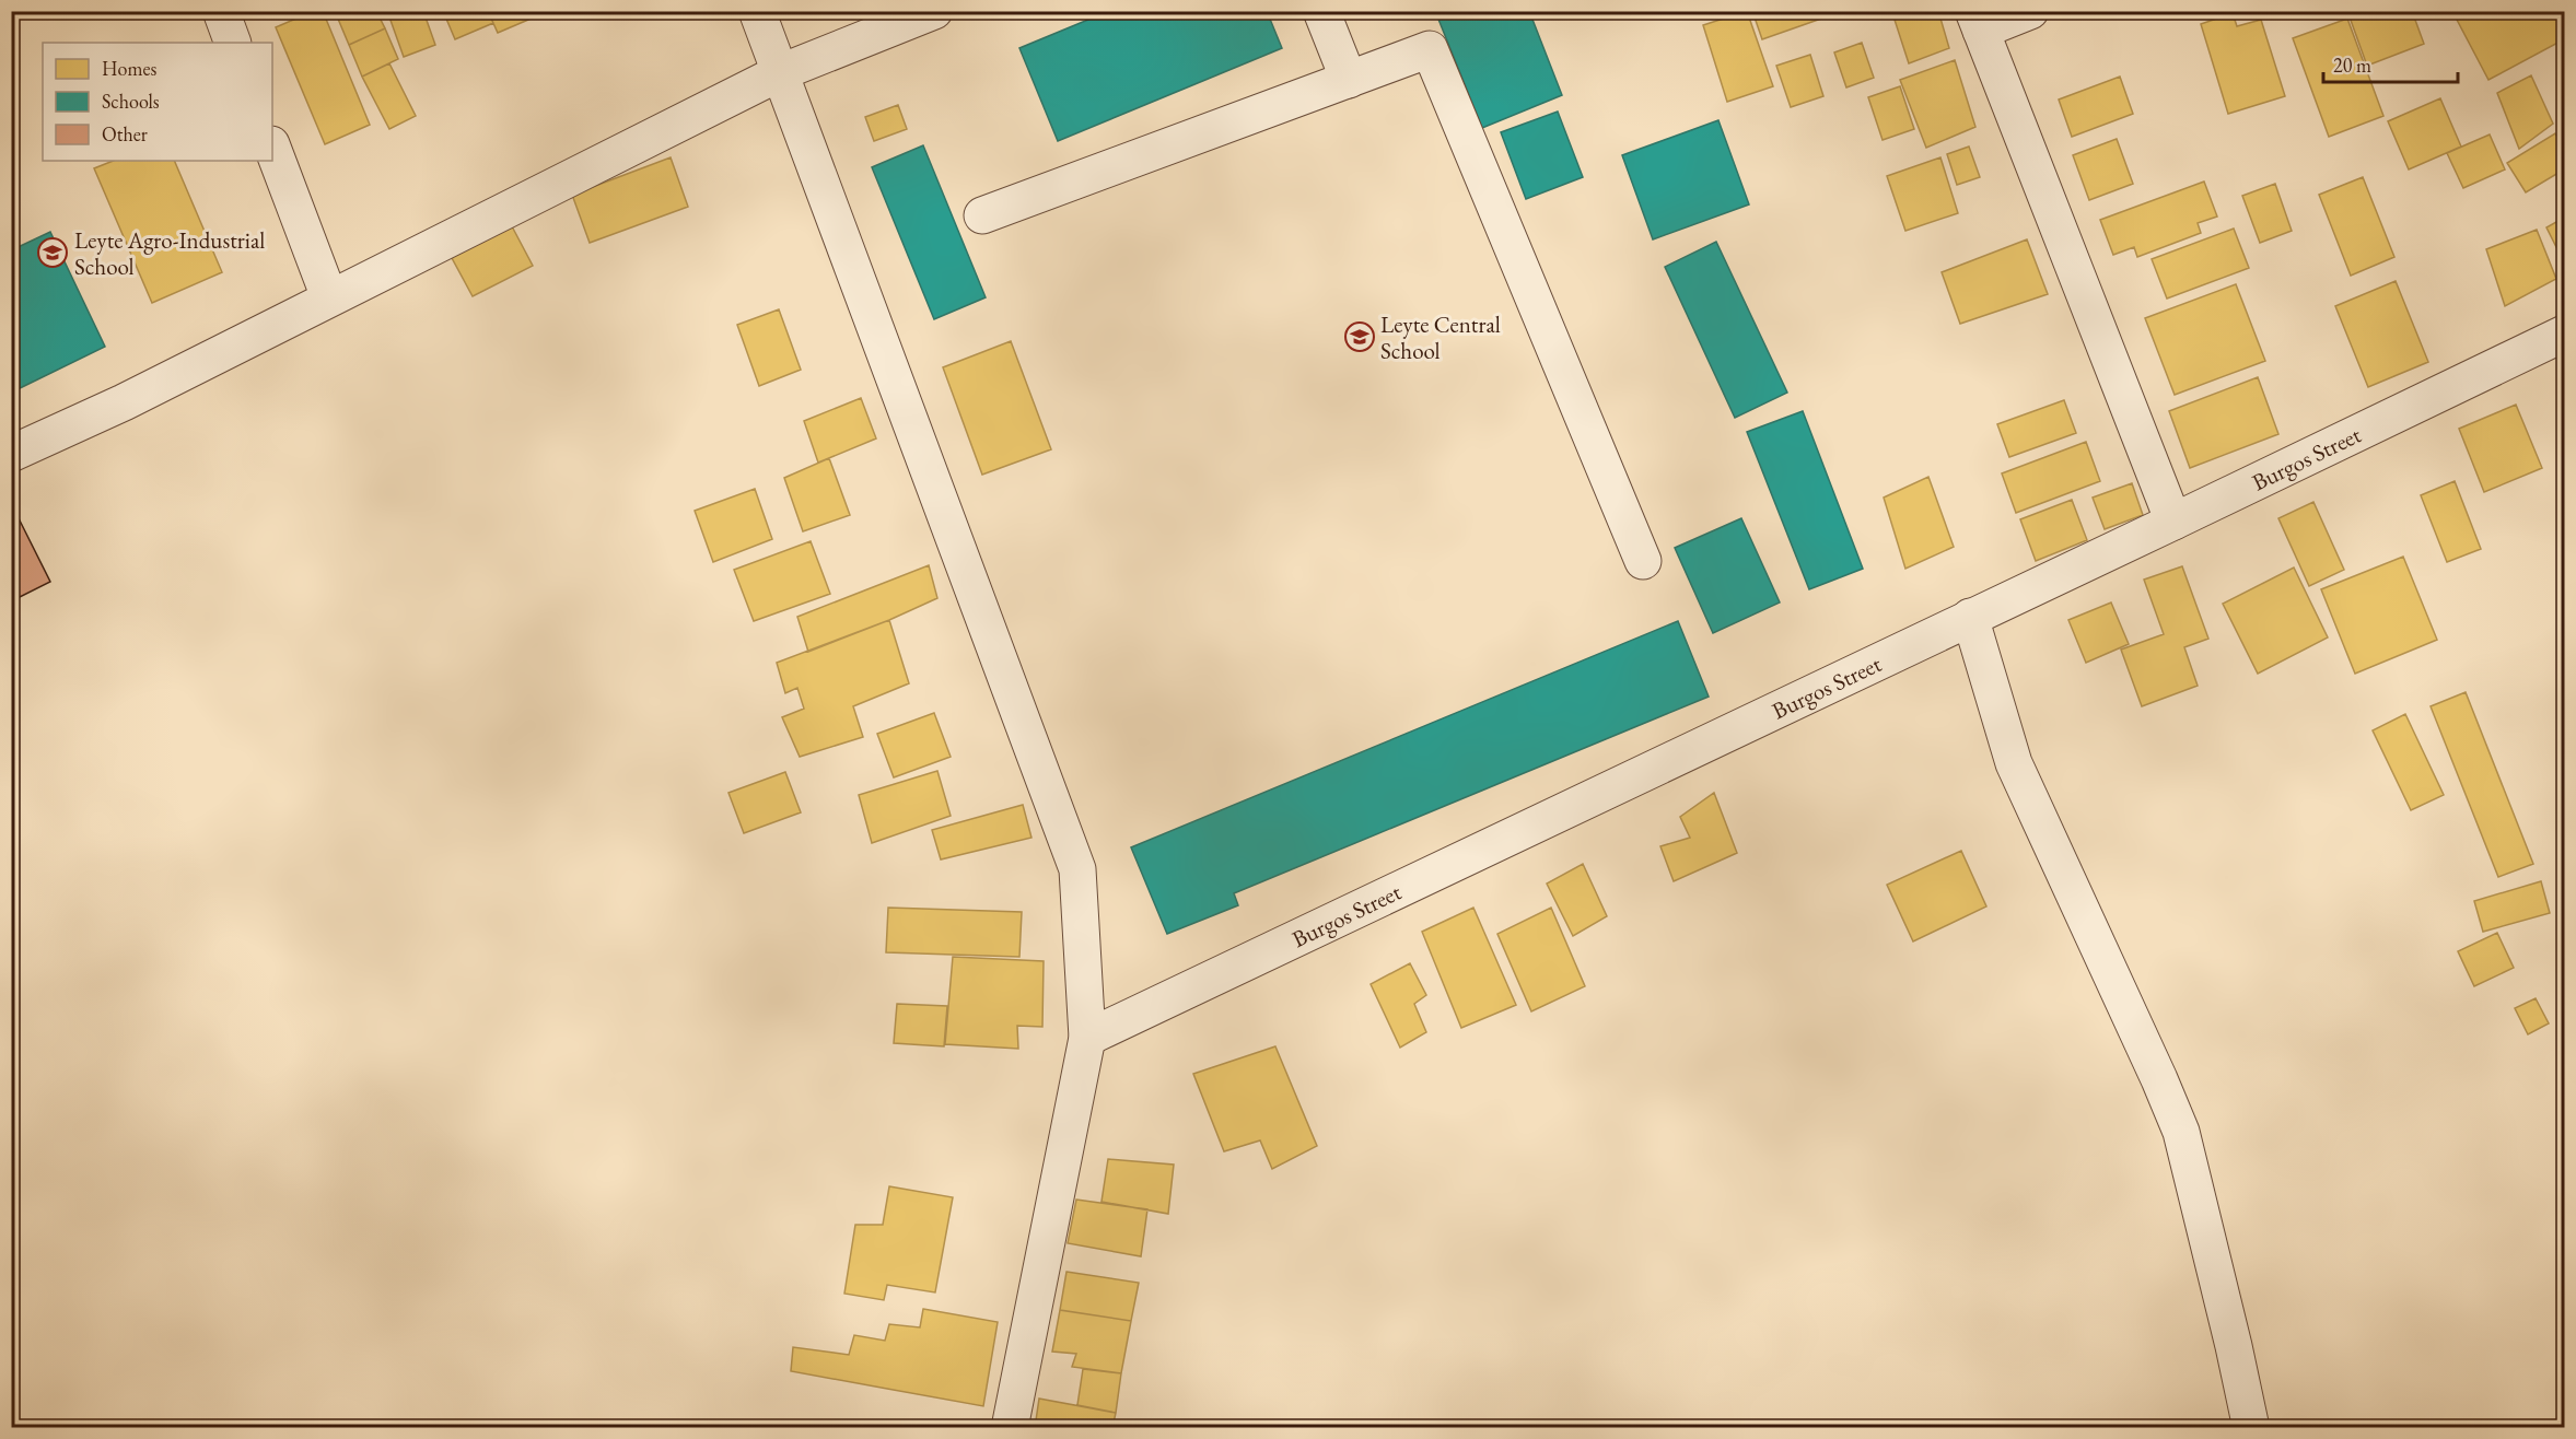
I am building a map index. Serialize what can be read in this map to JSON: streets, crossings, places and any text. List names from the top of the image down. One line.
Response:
{"streets":{"street":["Burgos Street"]},"places":{"school or university":["Leyte Agro-Industrial School","Leyte Central School"]},"legend":["Homes","Schools","Other"],"scale_bar":"20 m"}
